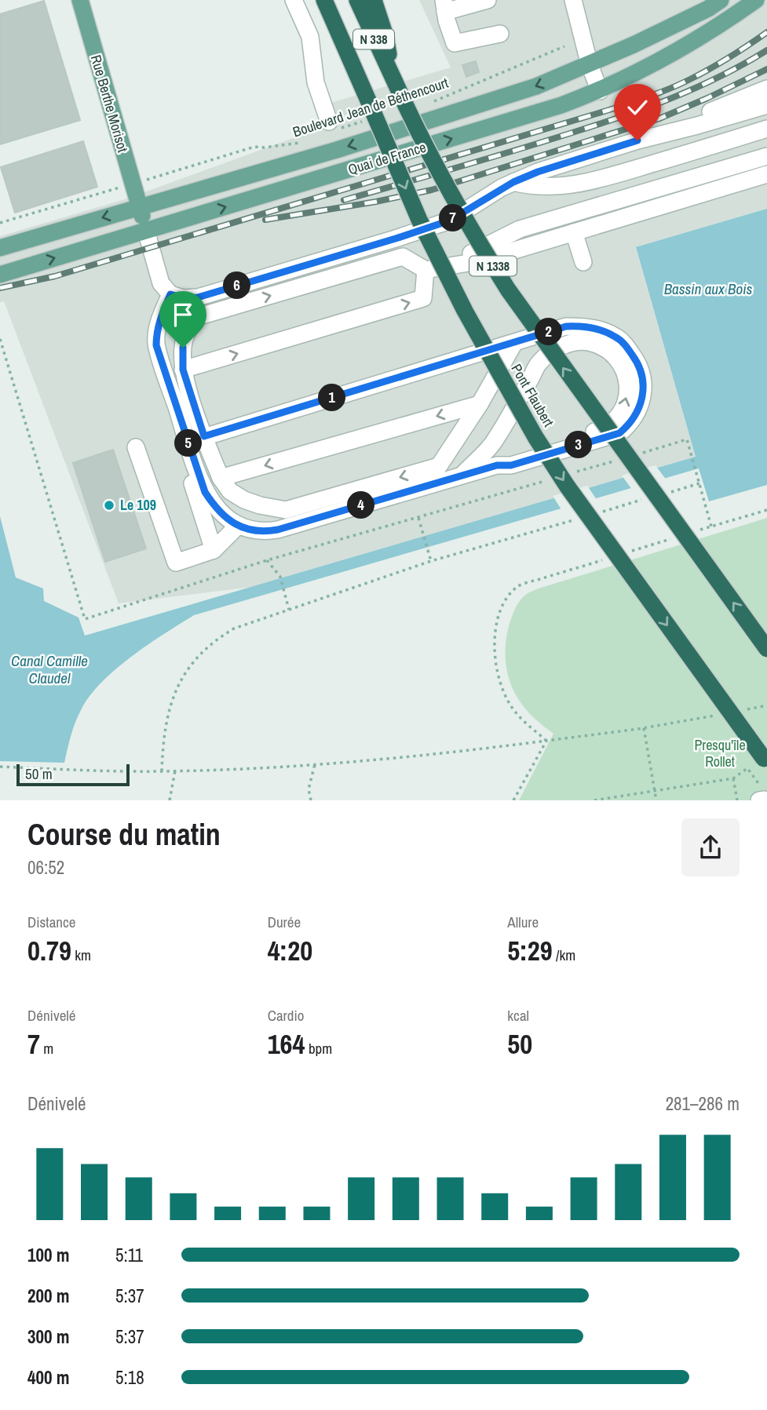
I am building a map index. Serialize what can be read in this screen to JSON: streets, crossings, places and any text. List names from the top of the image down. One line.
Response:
{"streets":{"highway":["N 338","N 1338","Pont Flaubert"],"main road":["Rue Berthe Morisot","Quai de France"],"path":["Boulevard Jean de Béthencourt"]},"crossings":[["N 338","N 1338"],["Rue Berthe Morisot","Quai de France"]],"water":["Bassin aux Bois","Canal Camille Claudel"],"parks":["Presqu'île Rollet"],"places":["Le 109"],"scale_bar":"50 m","page":{"pins":["7","6","2","1","5","3","4"],"scale":"50 m","heading":["Course du matin","06:52"],"stats":[["Distance","0.79 km"],["Durée","4:20"],["Allure","5:29 /km"],["Dénivelé","7 m"],["Cardio","164 bpm"],["kcal","50"]],"chart":["Dénivelé","281–286 m"],"list":[{"name":"100 m","note":"5:11"},{"name":"200 m","note":"5:37"},{"name":"300 m","note":"5:37"},{"name":"400 m","note":"5:18"}]}}
